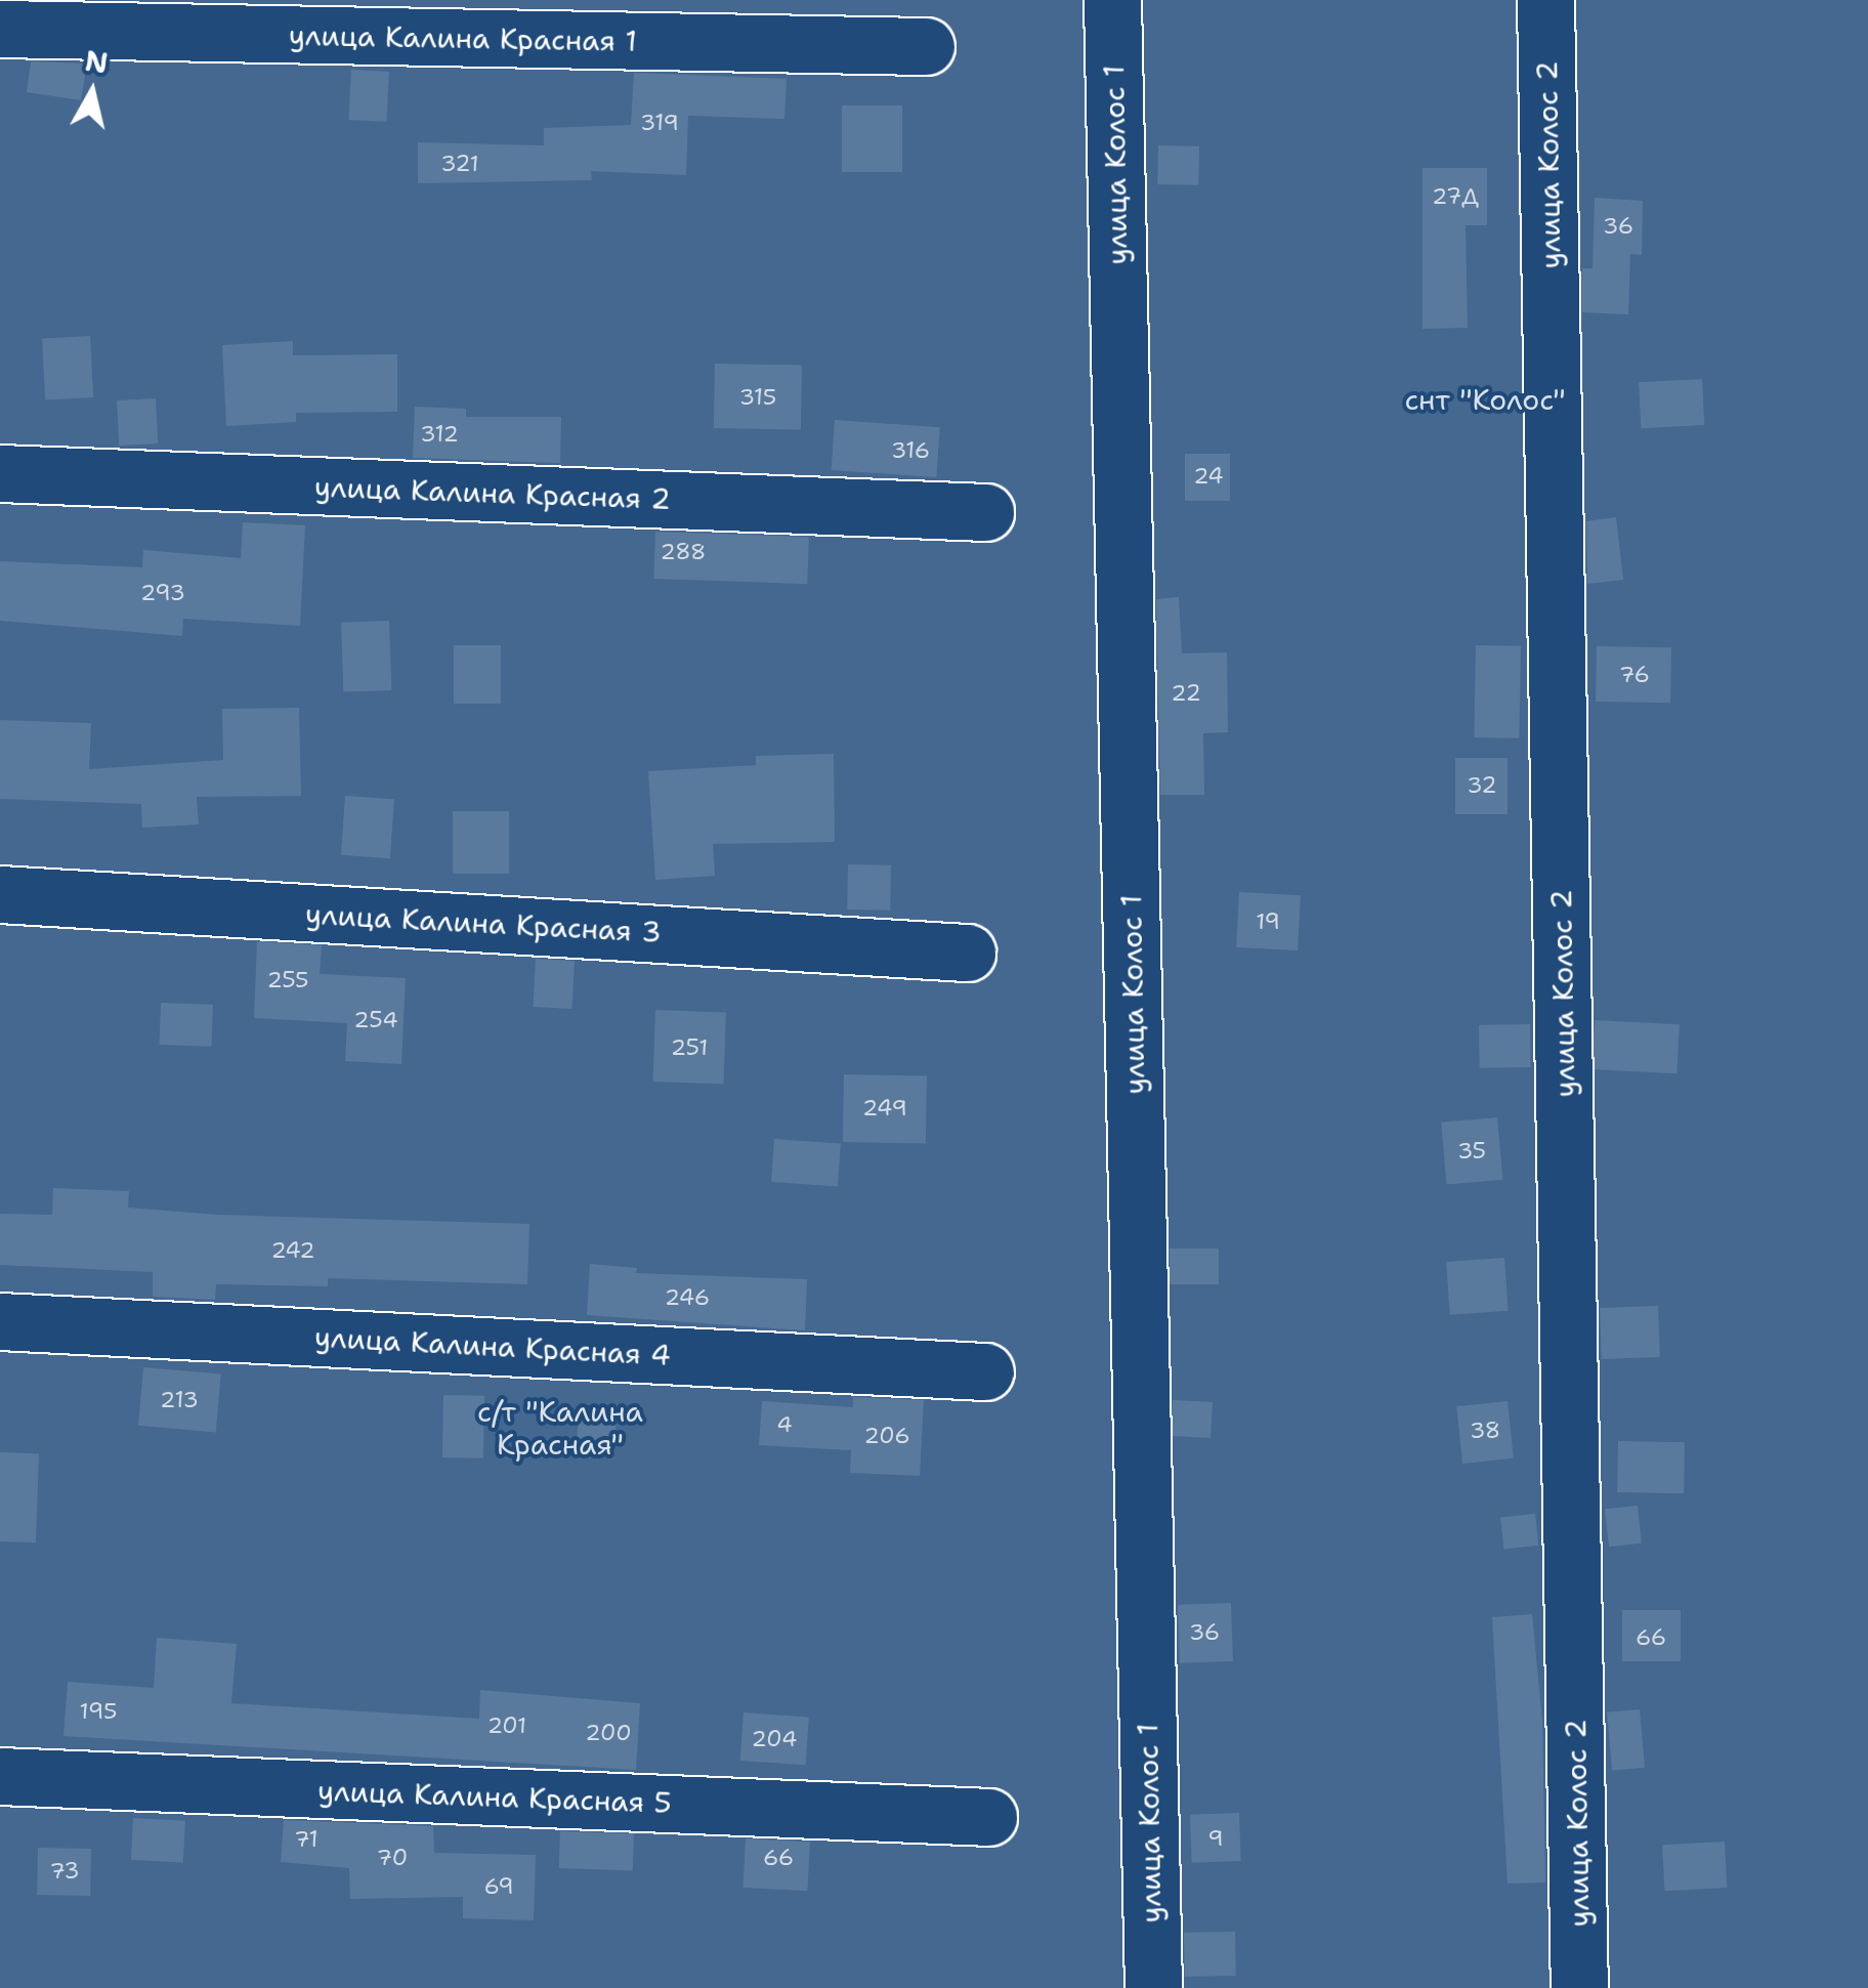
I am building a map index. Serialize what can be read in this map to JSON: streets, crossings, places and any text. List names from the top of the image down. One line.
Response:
{"streets":{"street":["улица Калина Красная 1","улица Колос 1","улица Колос 2","улица Калина Красная 2","улица Калина Красная 3","улица Калина Красная 4","улица Калина Красная 5"]},"parks":["снт \"Колос\"","с/т \"Калина Красная\""],"house_numbers":["319","321","27Д","36","315","312","316","24","288","293","76","22","32","19","255","254","251","249","35","242","246","213","4","38","206","36","66","195","201","200","204","9","71","70","66","73","69"],"north":"top"}
